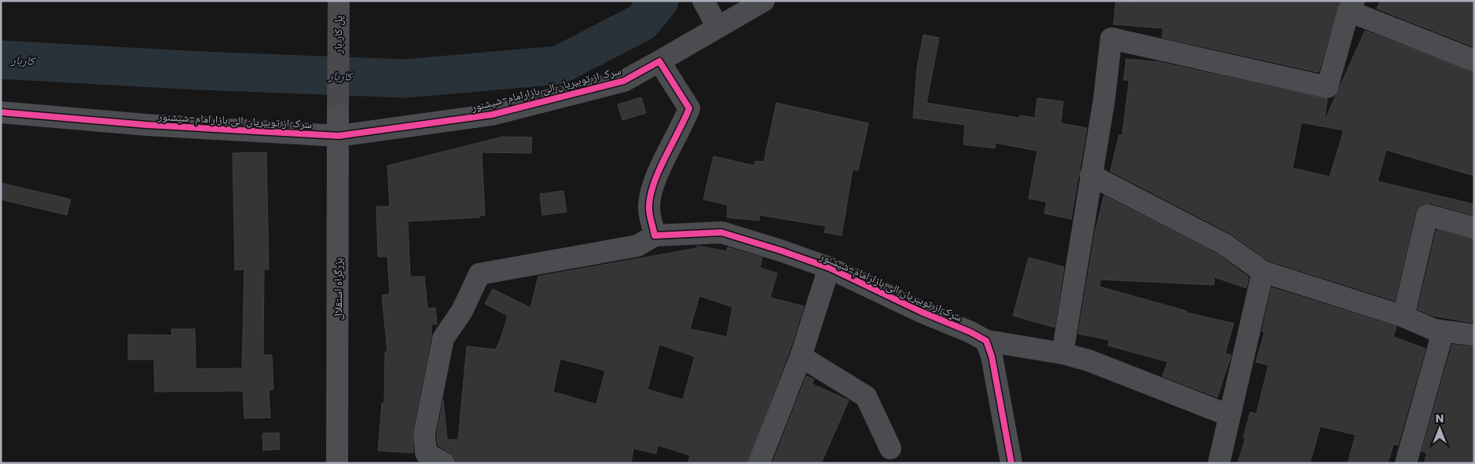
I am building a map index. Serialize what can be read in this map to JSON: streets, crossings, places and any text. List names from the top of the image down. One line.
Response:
{"streets":{"highway":["بزرگراه استقلال"],"main road":["پل کار بار"],"street":["سرک از توبیریان الی بازارامام-شیشنور"]},"crossings":[["پل کار بار","بزرگراه استقلال"],["سرک از توبیریان الی بازارامام-شیشنور","بزرگراه استقلال"]],"water":["کاربار"],"north":"top"}
